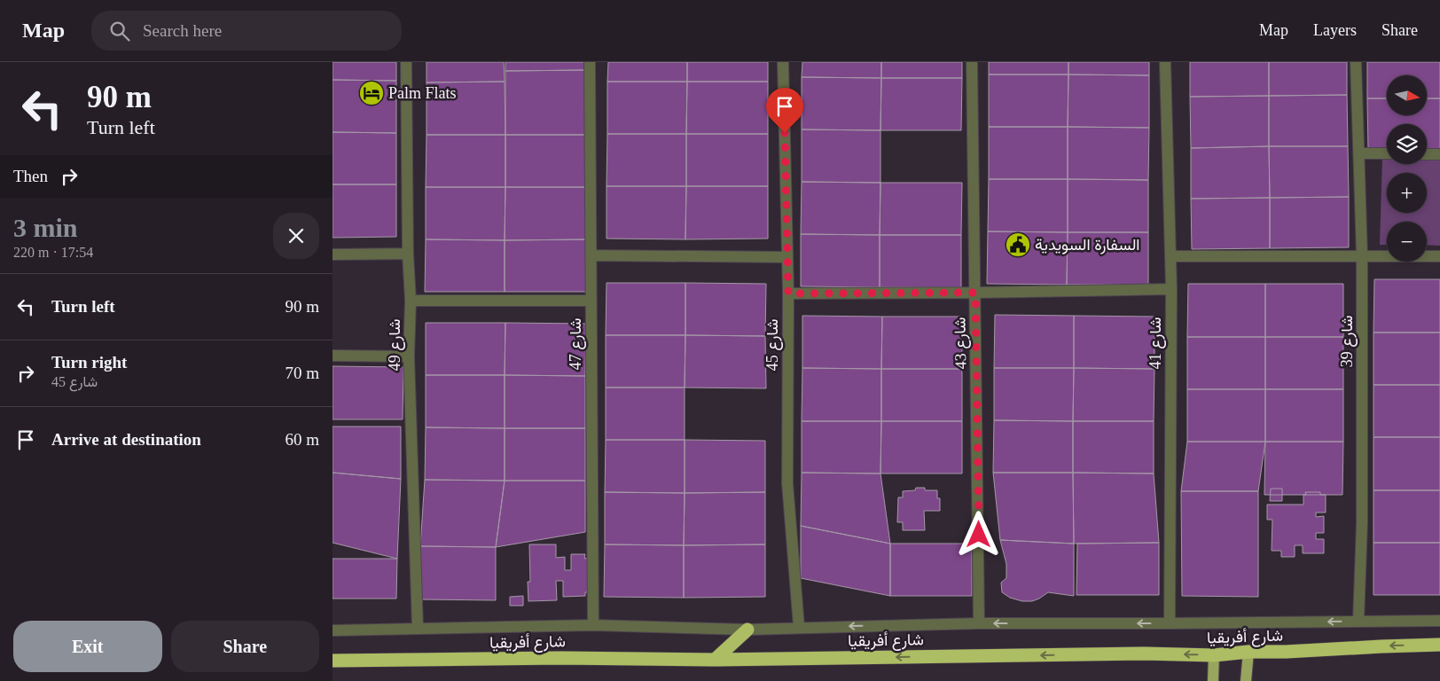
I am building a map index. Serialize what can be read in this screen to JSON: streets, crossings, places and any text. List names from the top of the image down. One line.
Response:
{"streets":{"highway":["شارع أفريقيا"],"street":["شارع 39","شارع 43","شارع 41","شارع 47","شارع 49","شارع 45"]},"crossings":[["شارع 39","شارع أفريقيا"],["شارع 43","شارع أفريقيا"],["شارع 41","شارع أفريقيا"],["شارع 47","شارع أفريقيا"],["شارع 49","شارع أفريقيا"],["شارع 45","شارع أفريقيا"]],"one_way":["شارع أفريقيا"],"places":{"hotel":["Palm Flats"],"public building":["السفارة السويدية"]},"north":"right","page":{"header":"Map","search":"Search here","nav":["Map","Layers","Share"],"turn":["90 m","Turn left"],"map_buttons":["+","−"],"then":"Then","heading":["3 min","220 m · 17:54"],"list":[{"name":"Turn left","value":"90 m"},{"name":"Turn right","note":"شارع 45","value":"70 m"},{"name":"Arrive at destination","value":"60 m"}],"buttons":["Exit","Share"]}}
